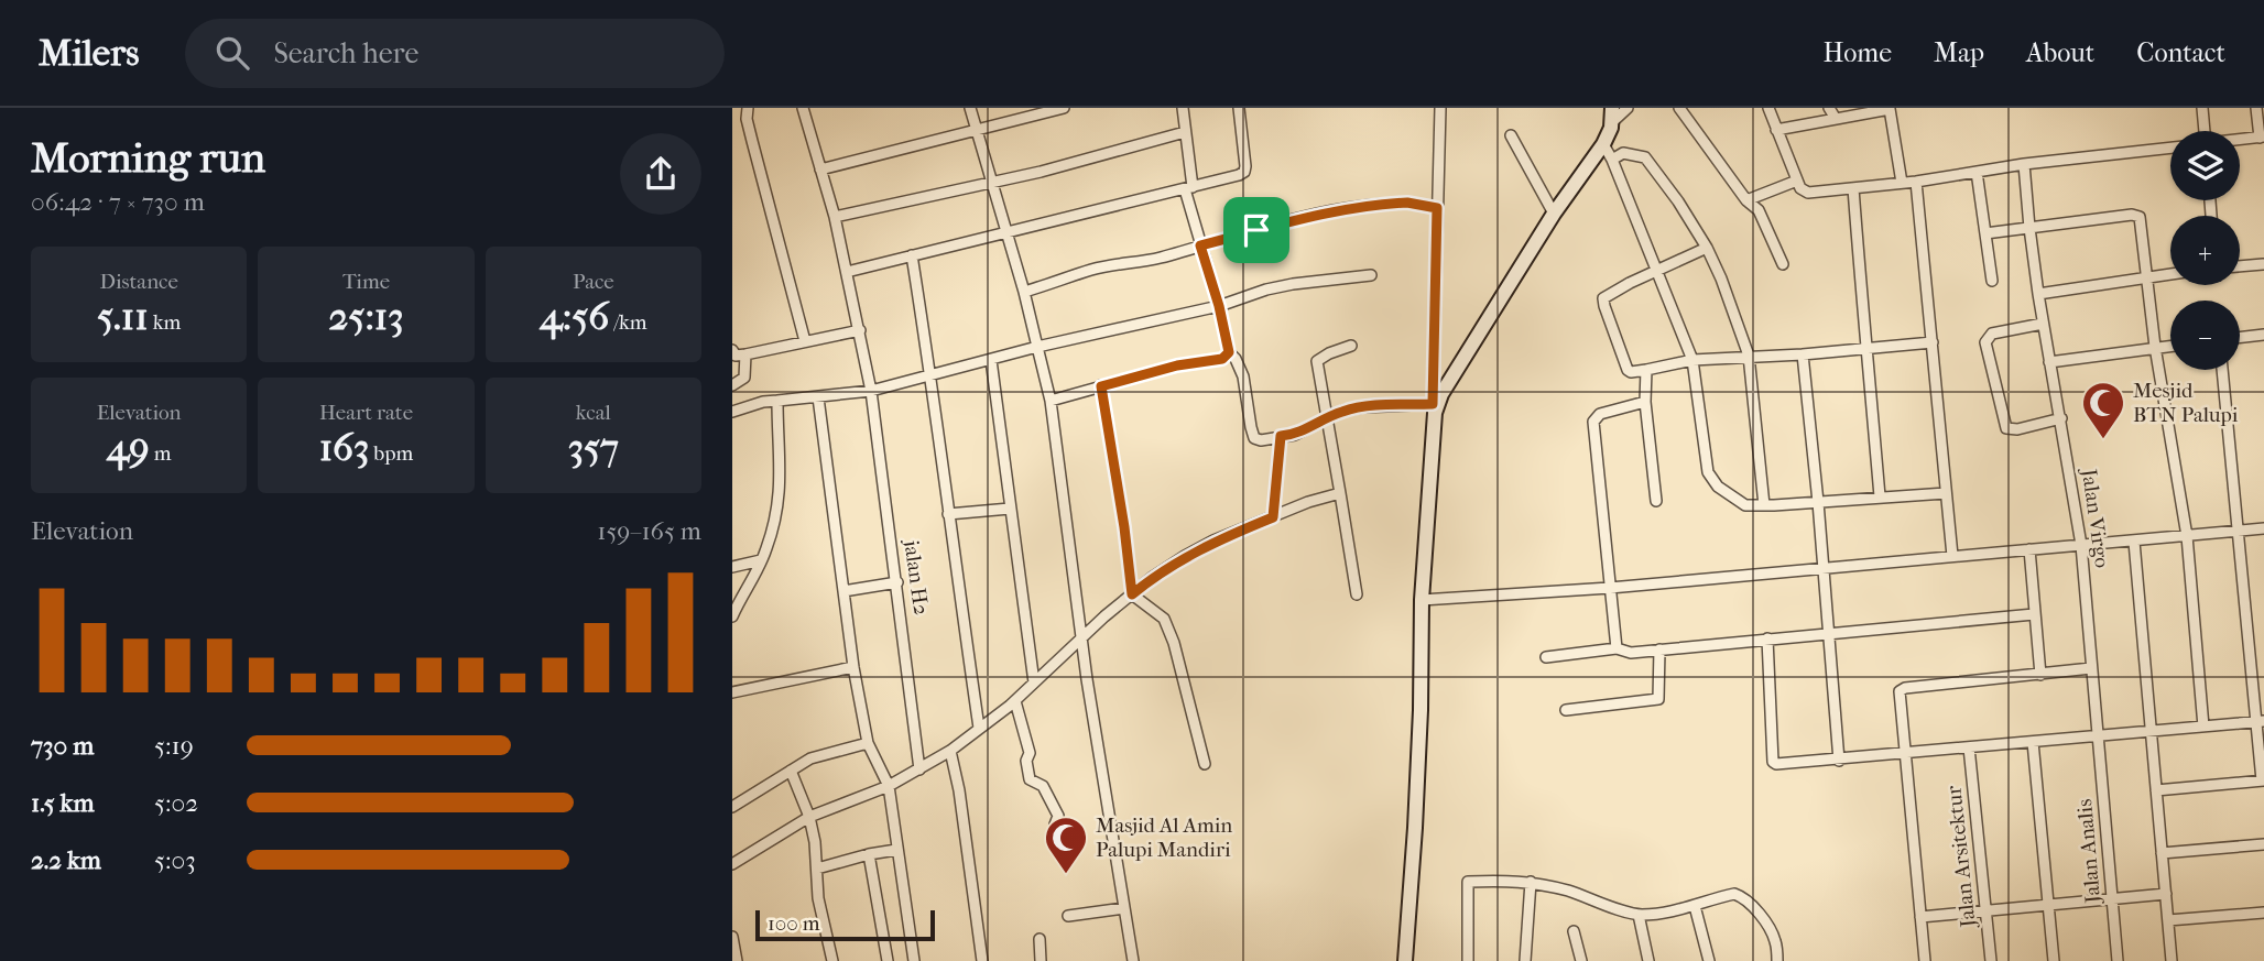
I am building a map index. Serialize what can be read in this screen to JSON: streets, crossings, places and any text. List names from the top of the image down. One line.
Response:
{"streets":{"street":["Jalan Virgo","jalan H2","Jalan Analis","Jalan Arsitektur"]},"crossings":[["Jalan Virgo","Jalan Analis"]],"places":{"mosque":["Mesjid BTN Palupi","Masjid Al Amin Palupi Mandiri"]},"scale_bar":"100 m","page":{"header":"Milers","search":"Search here","nav":["Home","Map","About","Contact"],"heading":["Morning run","06:42 · 7 × 730 m"],"map_buttons":["+","−"],"stats":[["Distance","5.11 km"],["Time","25:13"],["Pace","4:56 /km"],["Elevation","49 m"],["Heart rate","163 bpm"],["kcal","357"]],"chart":["Elevation","159–165 m"],"list":[{"name":"730 m","note":"5:19"},{"name":"1.5 km","note":"5:02"},{"name":"2.2 km","note":"5:03"}],"scale":"100 m"}}
